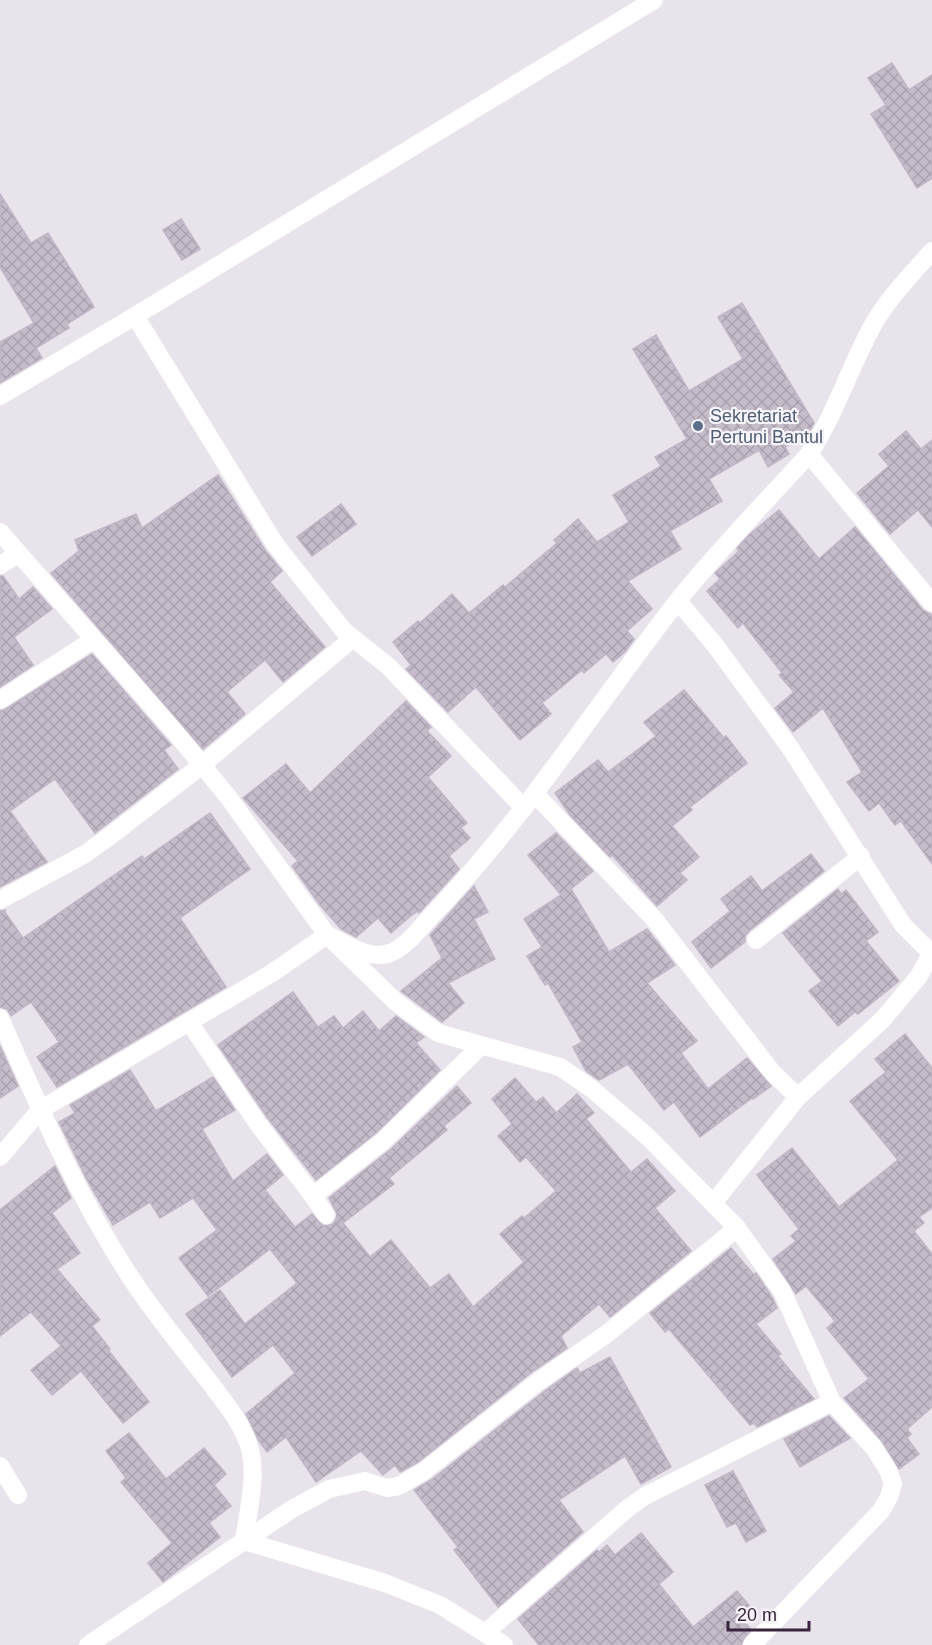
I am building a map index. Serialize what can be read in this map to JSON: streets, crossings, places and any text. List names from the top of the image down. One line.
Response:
{"places":["Sekretariat Pertuni Bantul"],"scale_bar":"20 m"}
